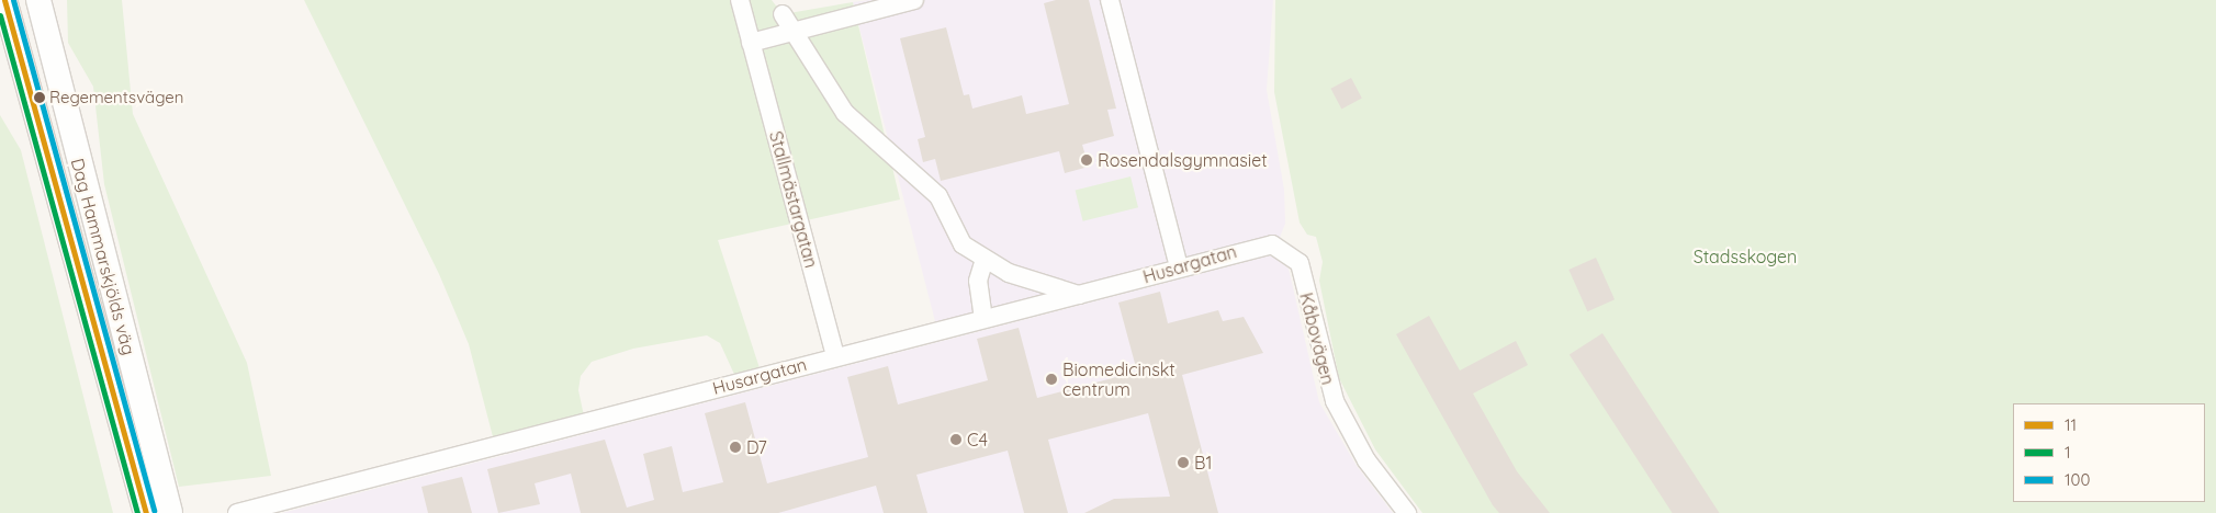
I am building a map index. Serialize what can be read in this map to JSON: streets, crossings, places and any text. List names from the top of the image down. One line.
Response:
{"streets":{"main road":["Dag Hammarskjölds väg"],"street":["Stallmästargatan","Husargatan","Kåbovägen"]},"crossings":[["Stallmästargatan","Husargatan"],["Husargatan","Kåbovägen"]],"parks":["Stadsskogen"],"places":["Regementsvägen","Rosendalsgymnasiet","Biomedicinskt centrum","C4","D7","B1"],"lines":["transit line 11","transit line 100","transit line 1"],"legend":["11","1","100"]}
